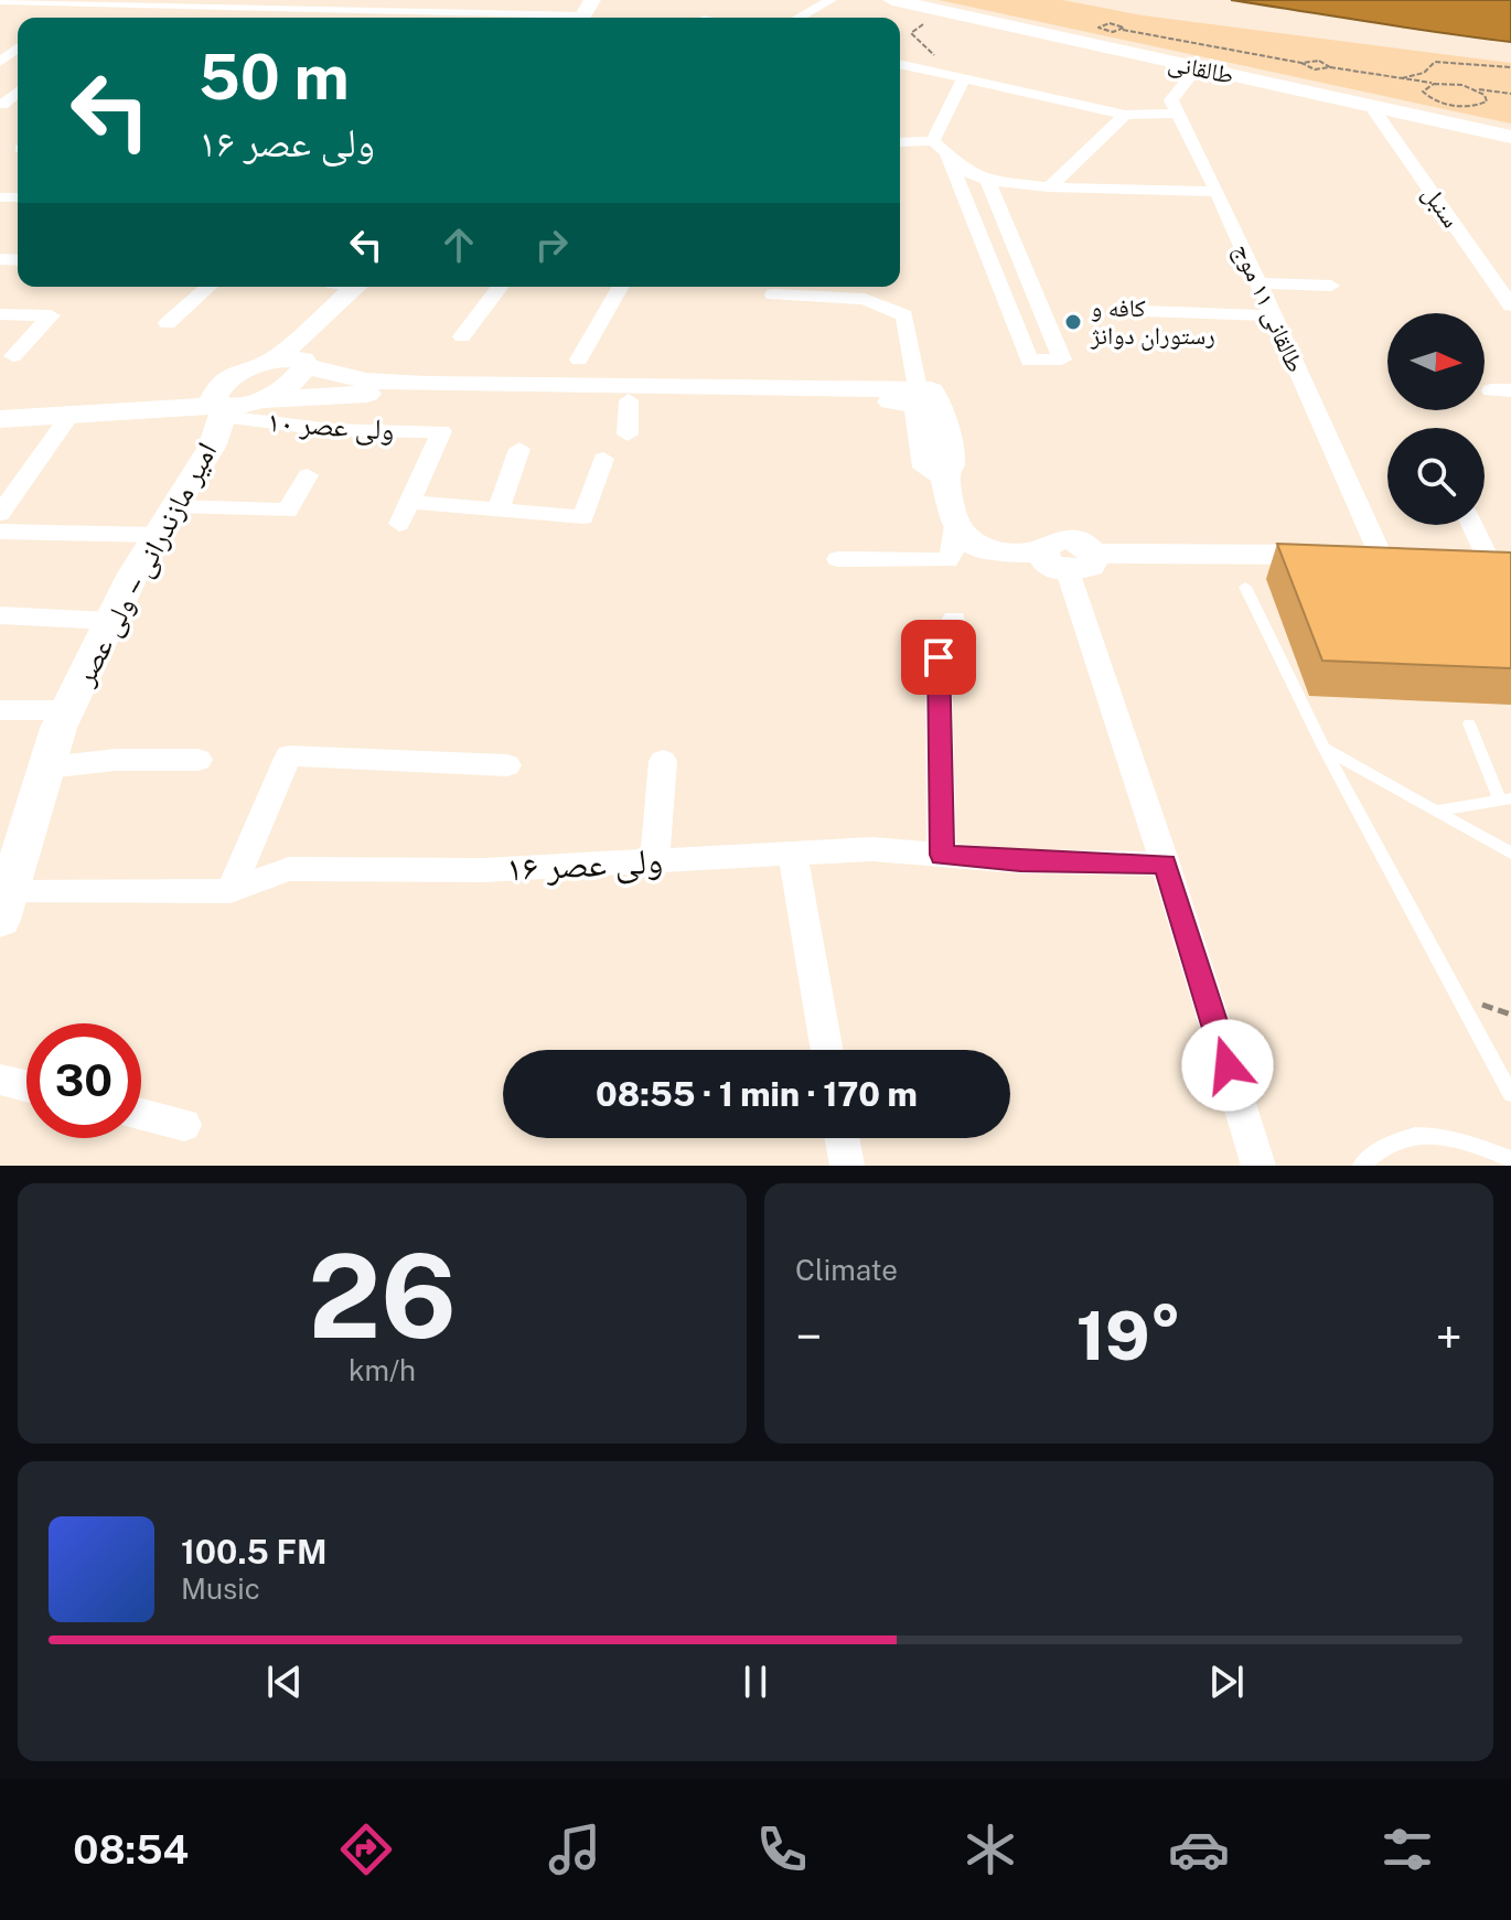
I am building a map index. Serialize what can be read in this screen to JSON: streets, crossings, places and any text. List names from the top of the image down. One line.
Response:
{"streets":{"main road":["طالقانی"],"street":["سنبل","طالقانی ۱۱ موج","ولی عصر ۱۰","امیر مازندرانی -- ولی عصر","ولی عصر ۱۶"]},"crossings":[["طالقانی","سنبل"],["ولی عصر ۱۰","امیر مازندرانی -- ولی عصر"],["امیر مازندرانی -- ولی عصر","ولی عصر ۱۶"]],"places":["کافه و رستوران دوانژ"],"north":"right","page":{"turn":["50 m","ولی عصر ۱۶"],"limit":"30","trip":"08:55 · 1 min · 170 m","tile":[["26","km/h"],"Climate"],"heat":["−","19°","+"],"song":["100.5 FM","Music"],"tabs":"08:54"}}
